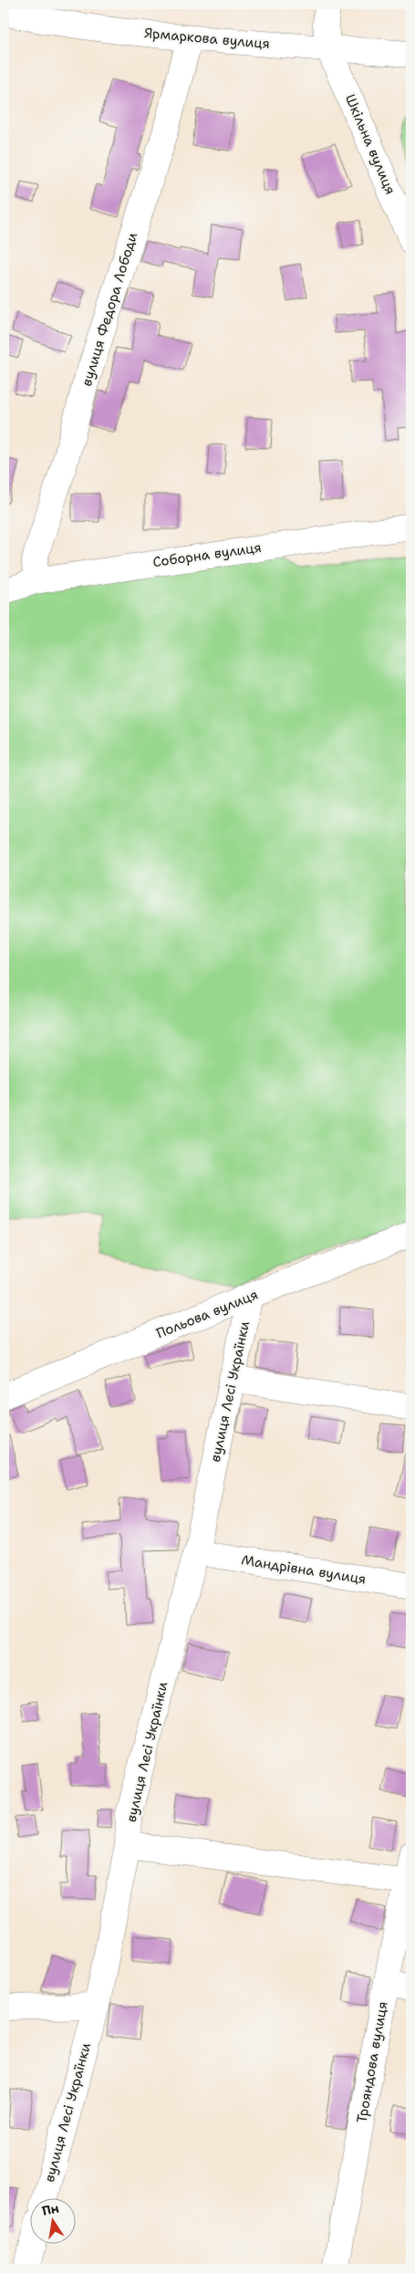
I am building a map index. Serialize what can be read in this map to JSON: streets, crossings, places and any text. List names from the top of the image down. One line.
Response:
{"streets":{"street":["Ярмаркова вулиця","Шкільна вулиця","вулиця Федора Лободи","Соборна вулиця","Польова вулиця","вулиця Лесі Українки","Мандрівна вулиця","Трояндова вулиця"]},"crossings":[["Ярмаркова вулиця","Шкільна вулиця"],["Ярмаркова вулиця","вулиця Федора Лободи"],["вулиця Федора Лободи","Соборна вулиця"],["Польова вулиця","вулиця Лесі Українки"],["вулиця Лесі Українки","Мандрівна вулиця"]],"north":"top"}
